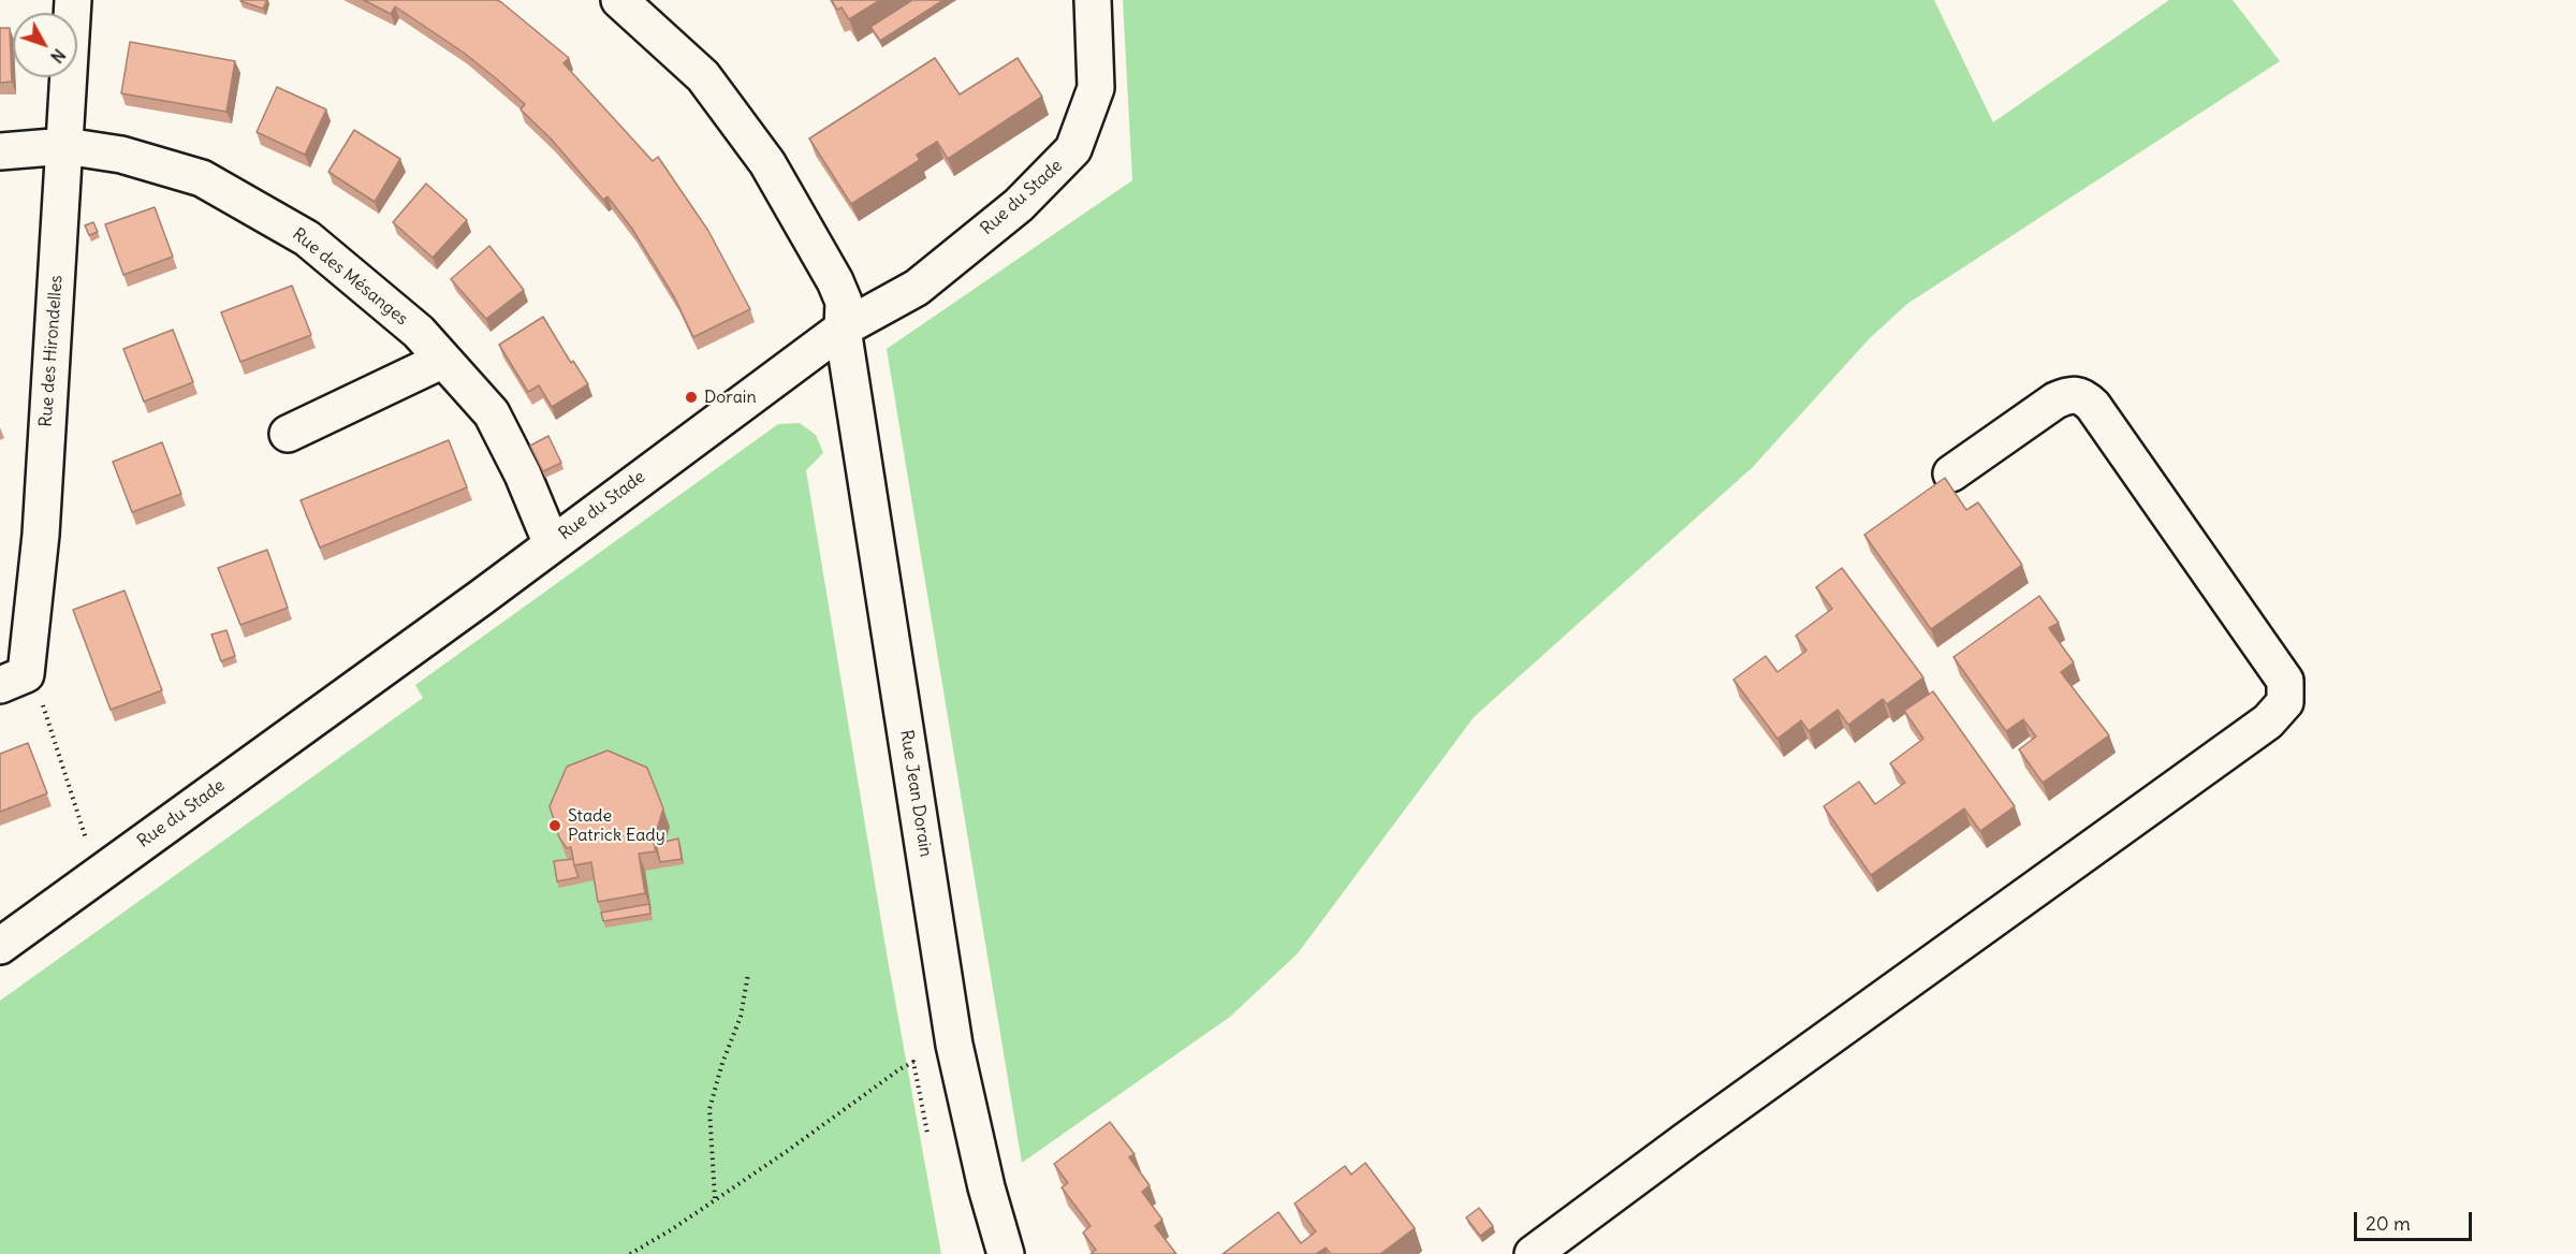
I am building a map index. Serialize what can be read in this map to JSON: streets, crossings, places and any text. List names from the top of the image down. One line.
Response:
{"streets":{"street":["Rue du Stade","Rue des Mésanges","Rue des Hirondelles","Rue Jean Dorain"]},"crossings":[["Rue du Stade","Rue des Mésanges"],["Rue du Stade","Rue Jean Dorain"],["Rue des Mésanges","Rue des Hirondelles"]],"places":["Dorain","Stade Patrick Eady"],"scale_bar":"20 m","north":"bottom right"}
